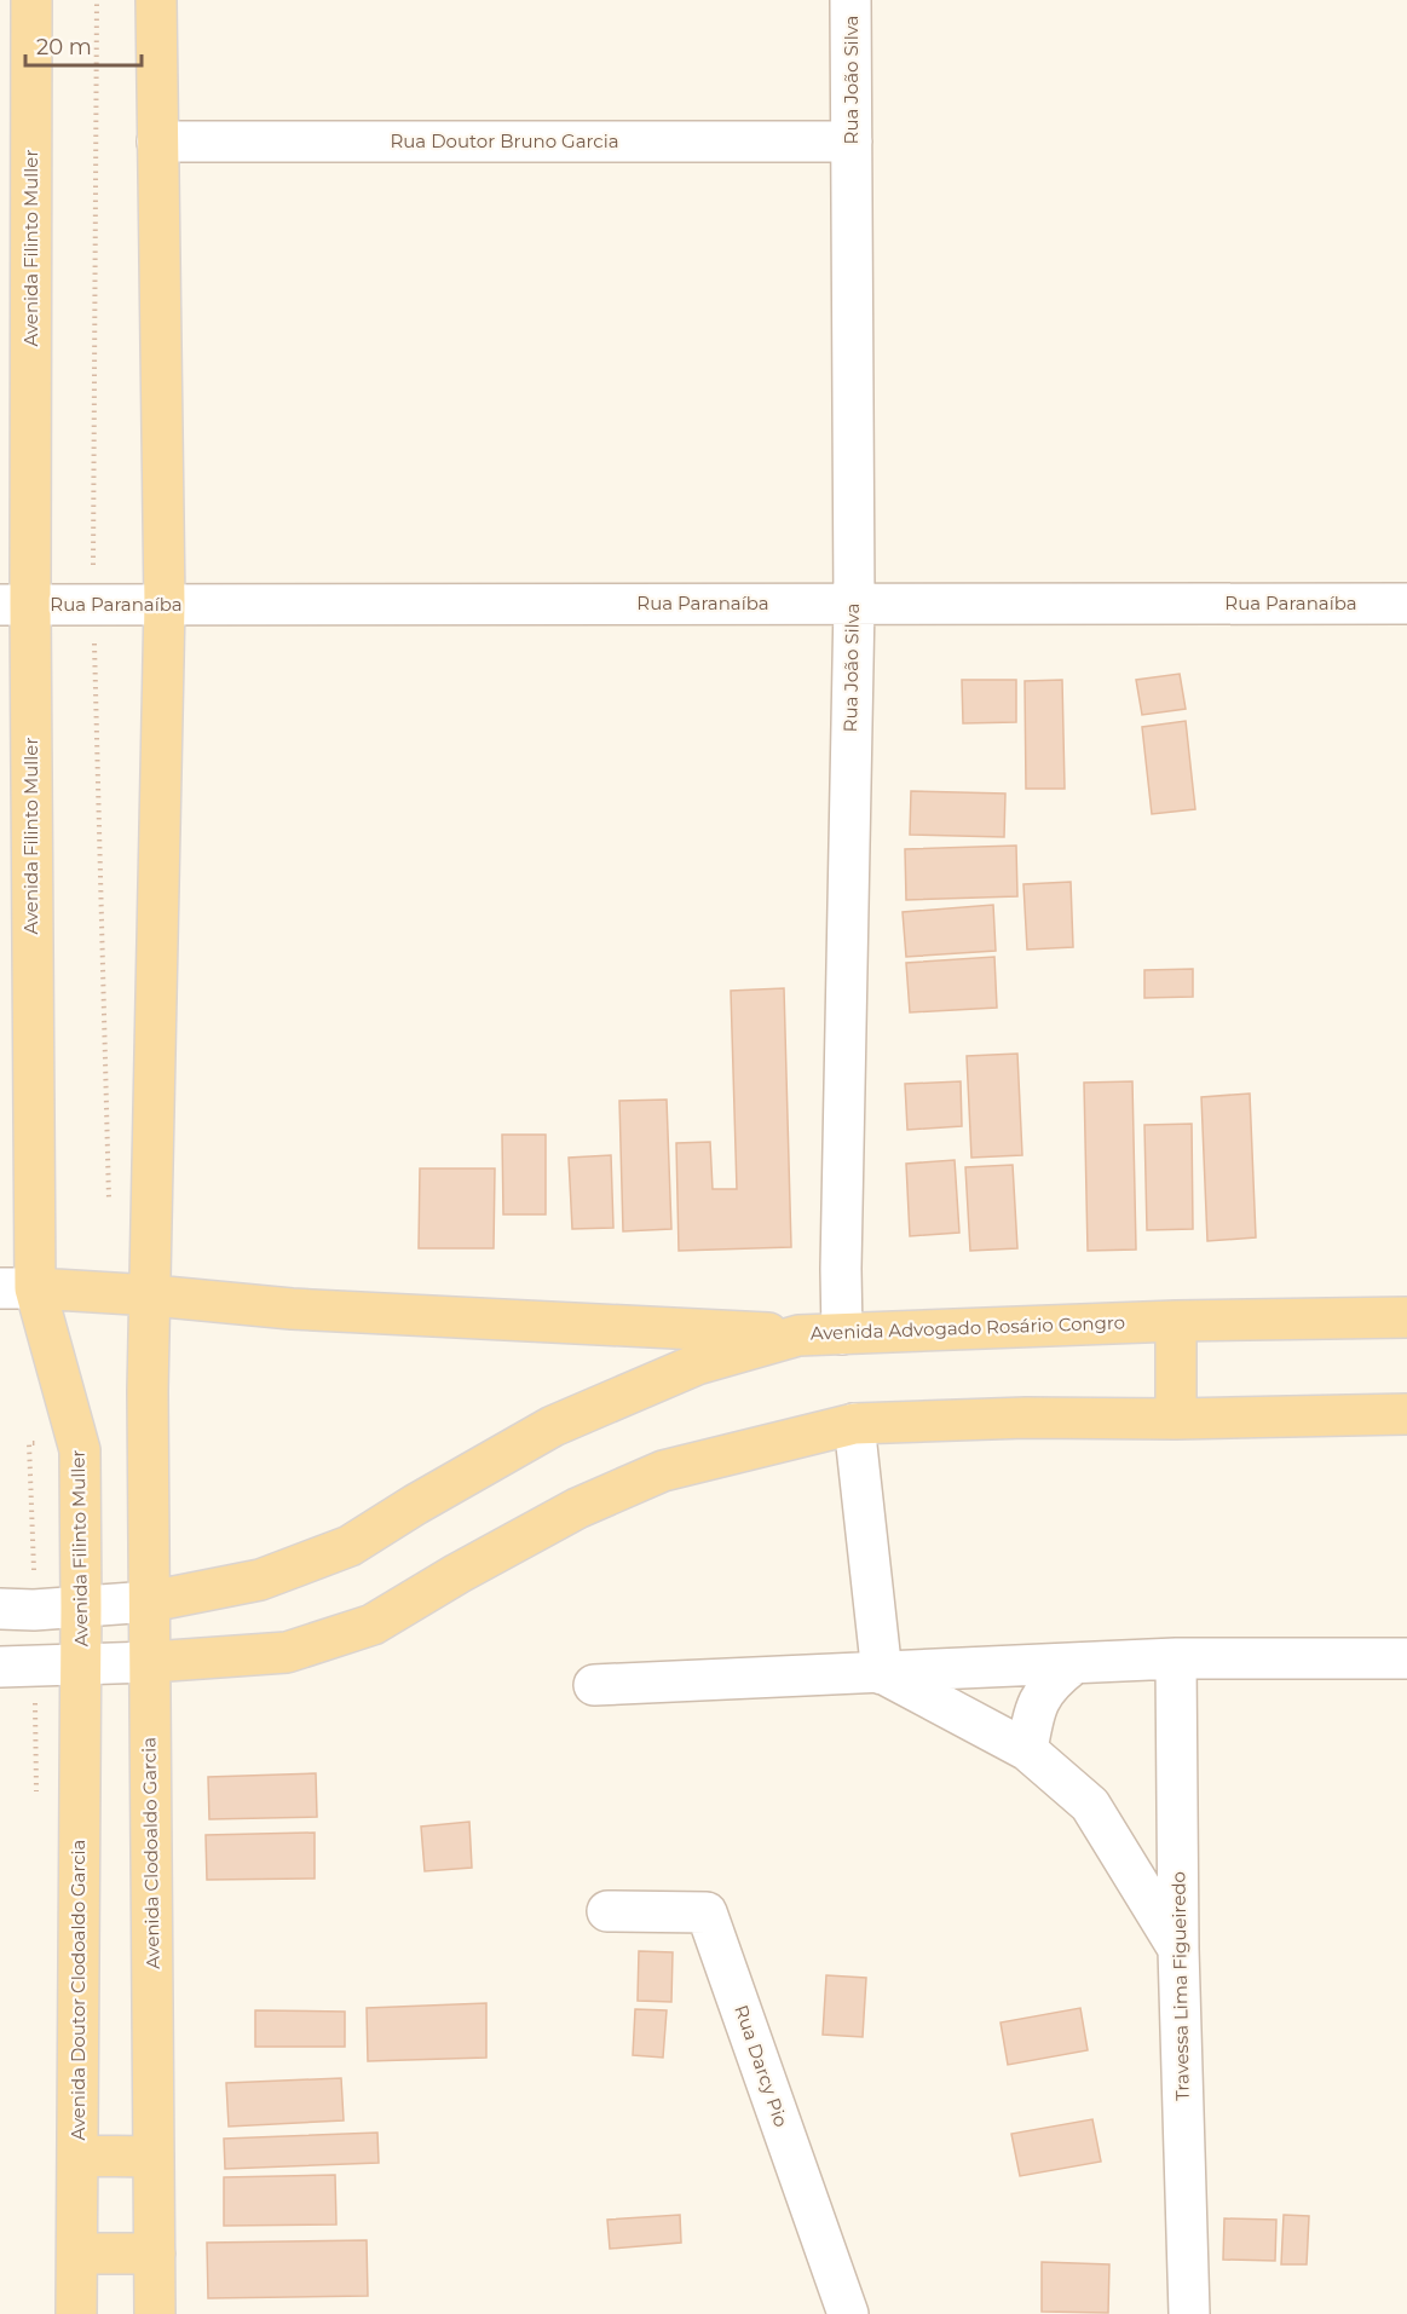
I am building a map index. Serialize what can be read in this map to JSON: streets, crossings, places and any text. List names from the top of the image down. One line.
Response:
{"streets":{"main road":["Avenida Filinto Muller","Avenida Advogado Rosário Congro","Avenida Clodoaldo Garcia","Avenida Doutor Clodoaldo Garcia"],"street":["Rua João Silva","Rua Doutor Bruno Garcia","Rua Paranaíba","Travessa Lima Figueiredo","Rua Darcy Pio"]},"crossings":[["Rua João Silva","Rua Doutor Bruno Garcia"],["Rua João Silva","Rua Paranaíba"],["Rua João Silva","Avenida Advogado Rosário Congro"],["Avenida Filinto Muller","Rua Paranaíba"],["Avenida Filinto Muller","Avenida Doutor Clodoaldo Garcia"],["Avenida Advogado Rosário Congro","Avenida Clodoaldo Garcia"]],"scale_bar":"20 m"}
